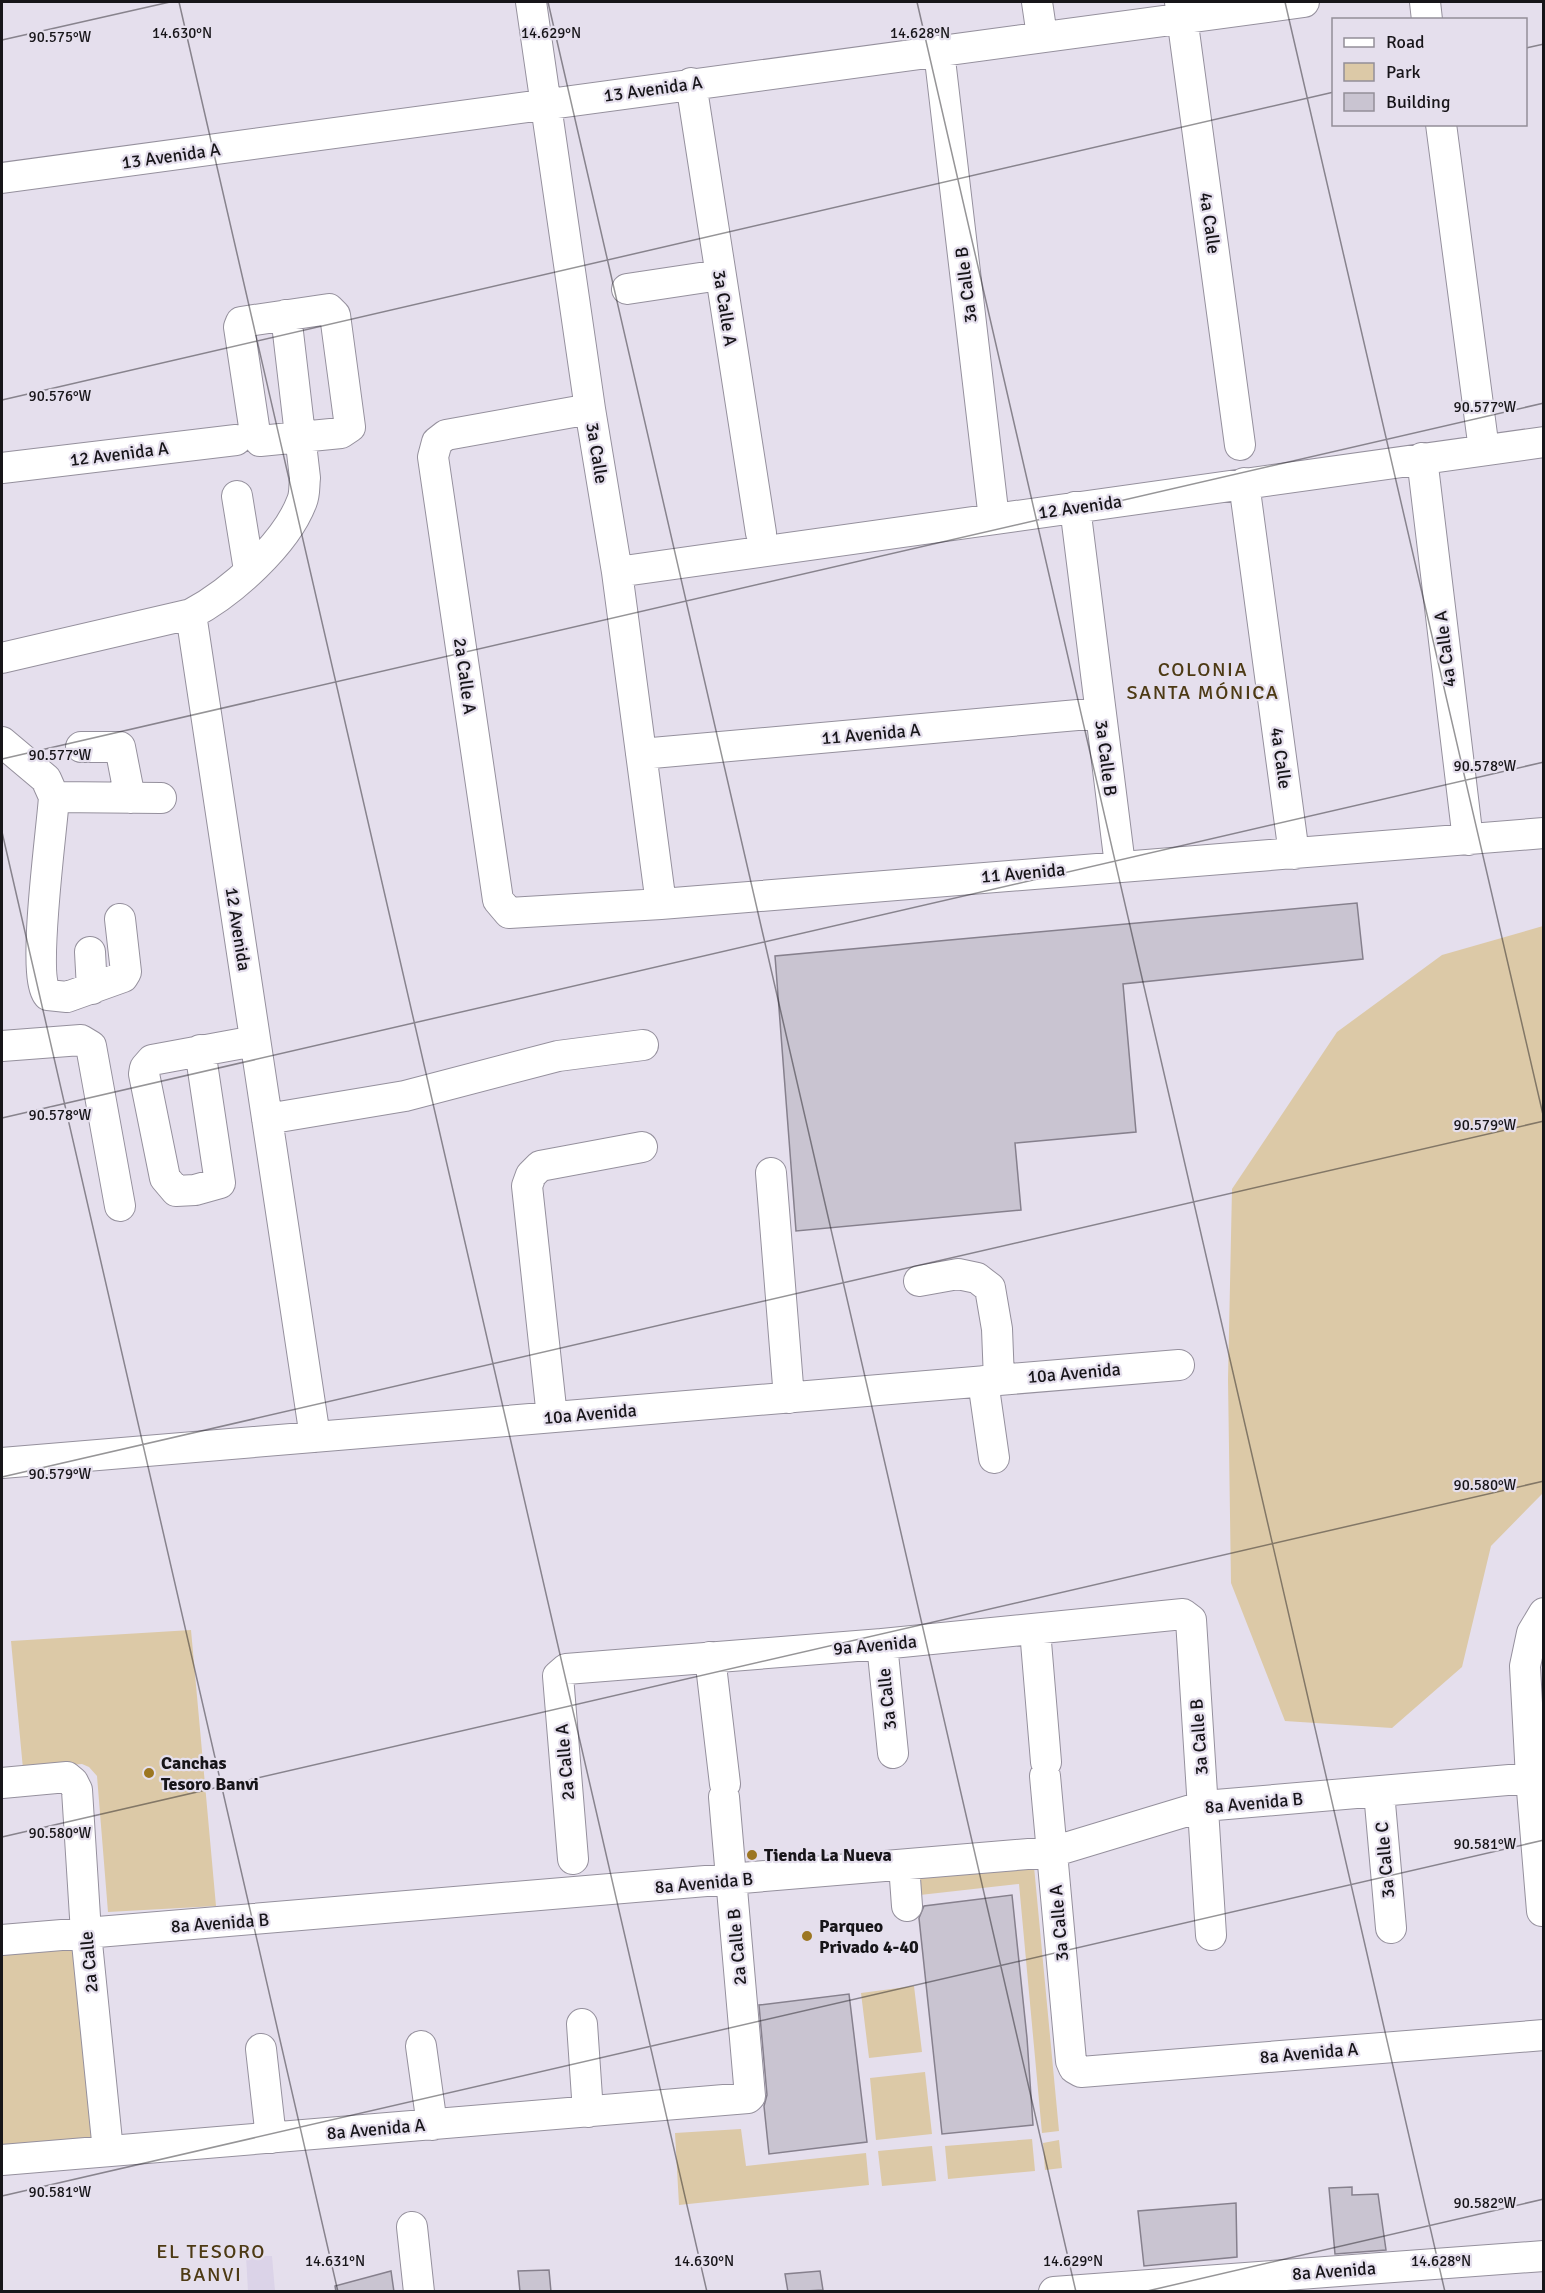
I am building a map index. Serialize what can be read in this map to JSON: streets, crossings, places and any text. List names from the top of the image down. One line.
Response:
{"streets":{"street":["13 Avenida A","4a Calle","3a Calle B","3a Calle A","3a Calle","12 Avenida A","12 Avenida","4a Calle A","2a Calle A","11 Avenida A","11 Avenida","10a Avenida","9a Avenida","8a Avenida B","3a Calle C","2a Calle B","2a Calle","8a Avenida A","8a Avenida"]},"crossings":[["13 Avenida A","4a Calle"],["13 Avenida A","3a Calle B"],["13 Avenida A","3a Calle A"],["13 Avenida A","3a Calle"],["4a Calle","12 Avenida"],["4a Calle","11 Avenida"],["3a Calle B","12 Avenida"],["3a Calle B","11 Avenida A"],["3a Calle B","11 Avenida"],["3a Calle B","9a Avenida"],["3a Calle B","8a Avenida B"],["3a Calle A","9a Avenida"],["3a Calle A","8a Avenida B"],["3a Calle A","8a Avenida A"],["3a Calle","12 Avenida"],["3a Calle","2a Calle A"],["3a Calle","11 Avenida A"],["3a Calle","11 Avenida"],["3a Calle","9a Avenida"],["12 Avenida","4a Calle A"],["12 Avenida","10a Avenida"],["4a Calle A","11 Avenida"],["2a Calle A","11 Avenida"],["2a Calle A","9a Avenida"],["9a Avenida","2a Calle B"],["8a Avenida B","3a Calle C"],["8a Avenida B","2a Calle B"],["8a Avenida B","2a Calle"],["2a Calle B","8a Avenida A"],["2a Calle","8a Avenida A"]],"districts":["COLONIA SANTA MÓNICA","EL TESORO BANVI"],"places":["Canchas Tesoro Banvi","Tienda La Nueva","Parqueo Privado 4-40"],"legend":["Road","Park","Building"],"coordinates":["14.630°N","14.629°N","14.628°N","90.575°W","90.576°W","90.577°W","90.578°W","90.579°W","90.580°W","90.581°W","90.582°W","14.631°N"]}
